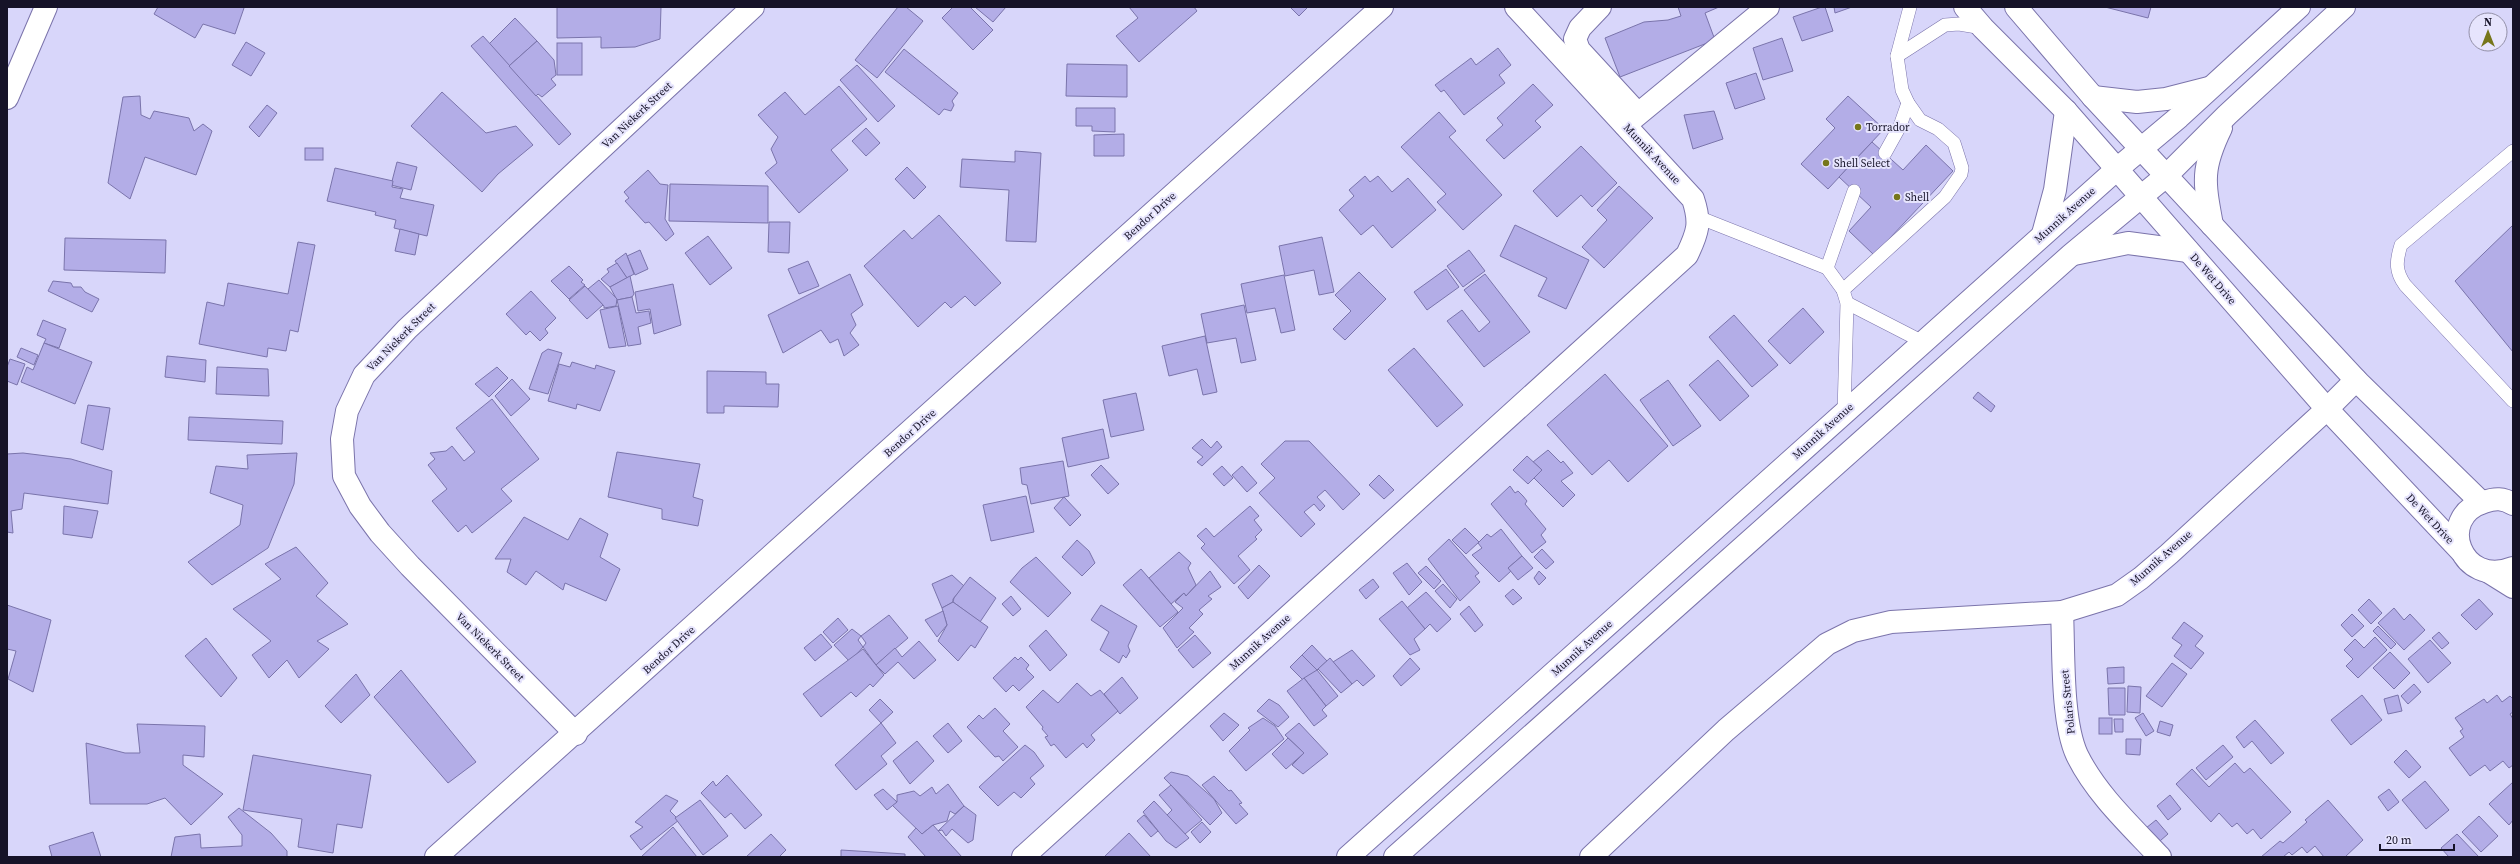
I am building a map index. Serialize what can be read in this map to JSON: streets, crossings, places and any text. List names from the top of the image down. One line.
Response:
{"streets":{"street":["Van Niekerk Street","Munnik Avenue","Bendor Drive","De Wet Drive","Polaris Street"]},"crossings":[["Van Niekerk Street","Bendor Drive"],["Munnik Avenue","De Wet Drive"],["Munnik Avenue","Polaris Street"]],"places":["Torrador","Shell Select","Shell"],"scale_bar":"20 m","north":"top"}
